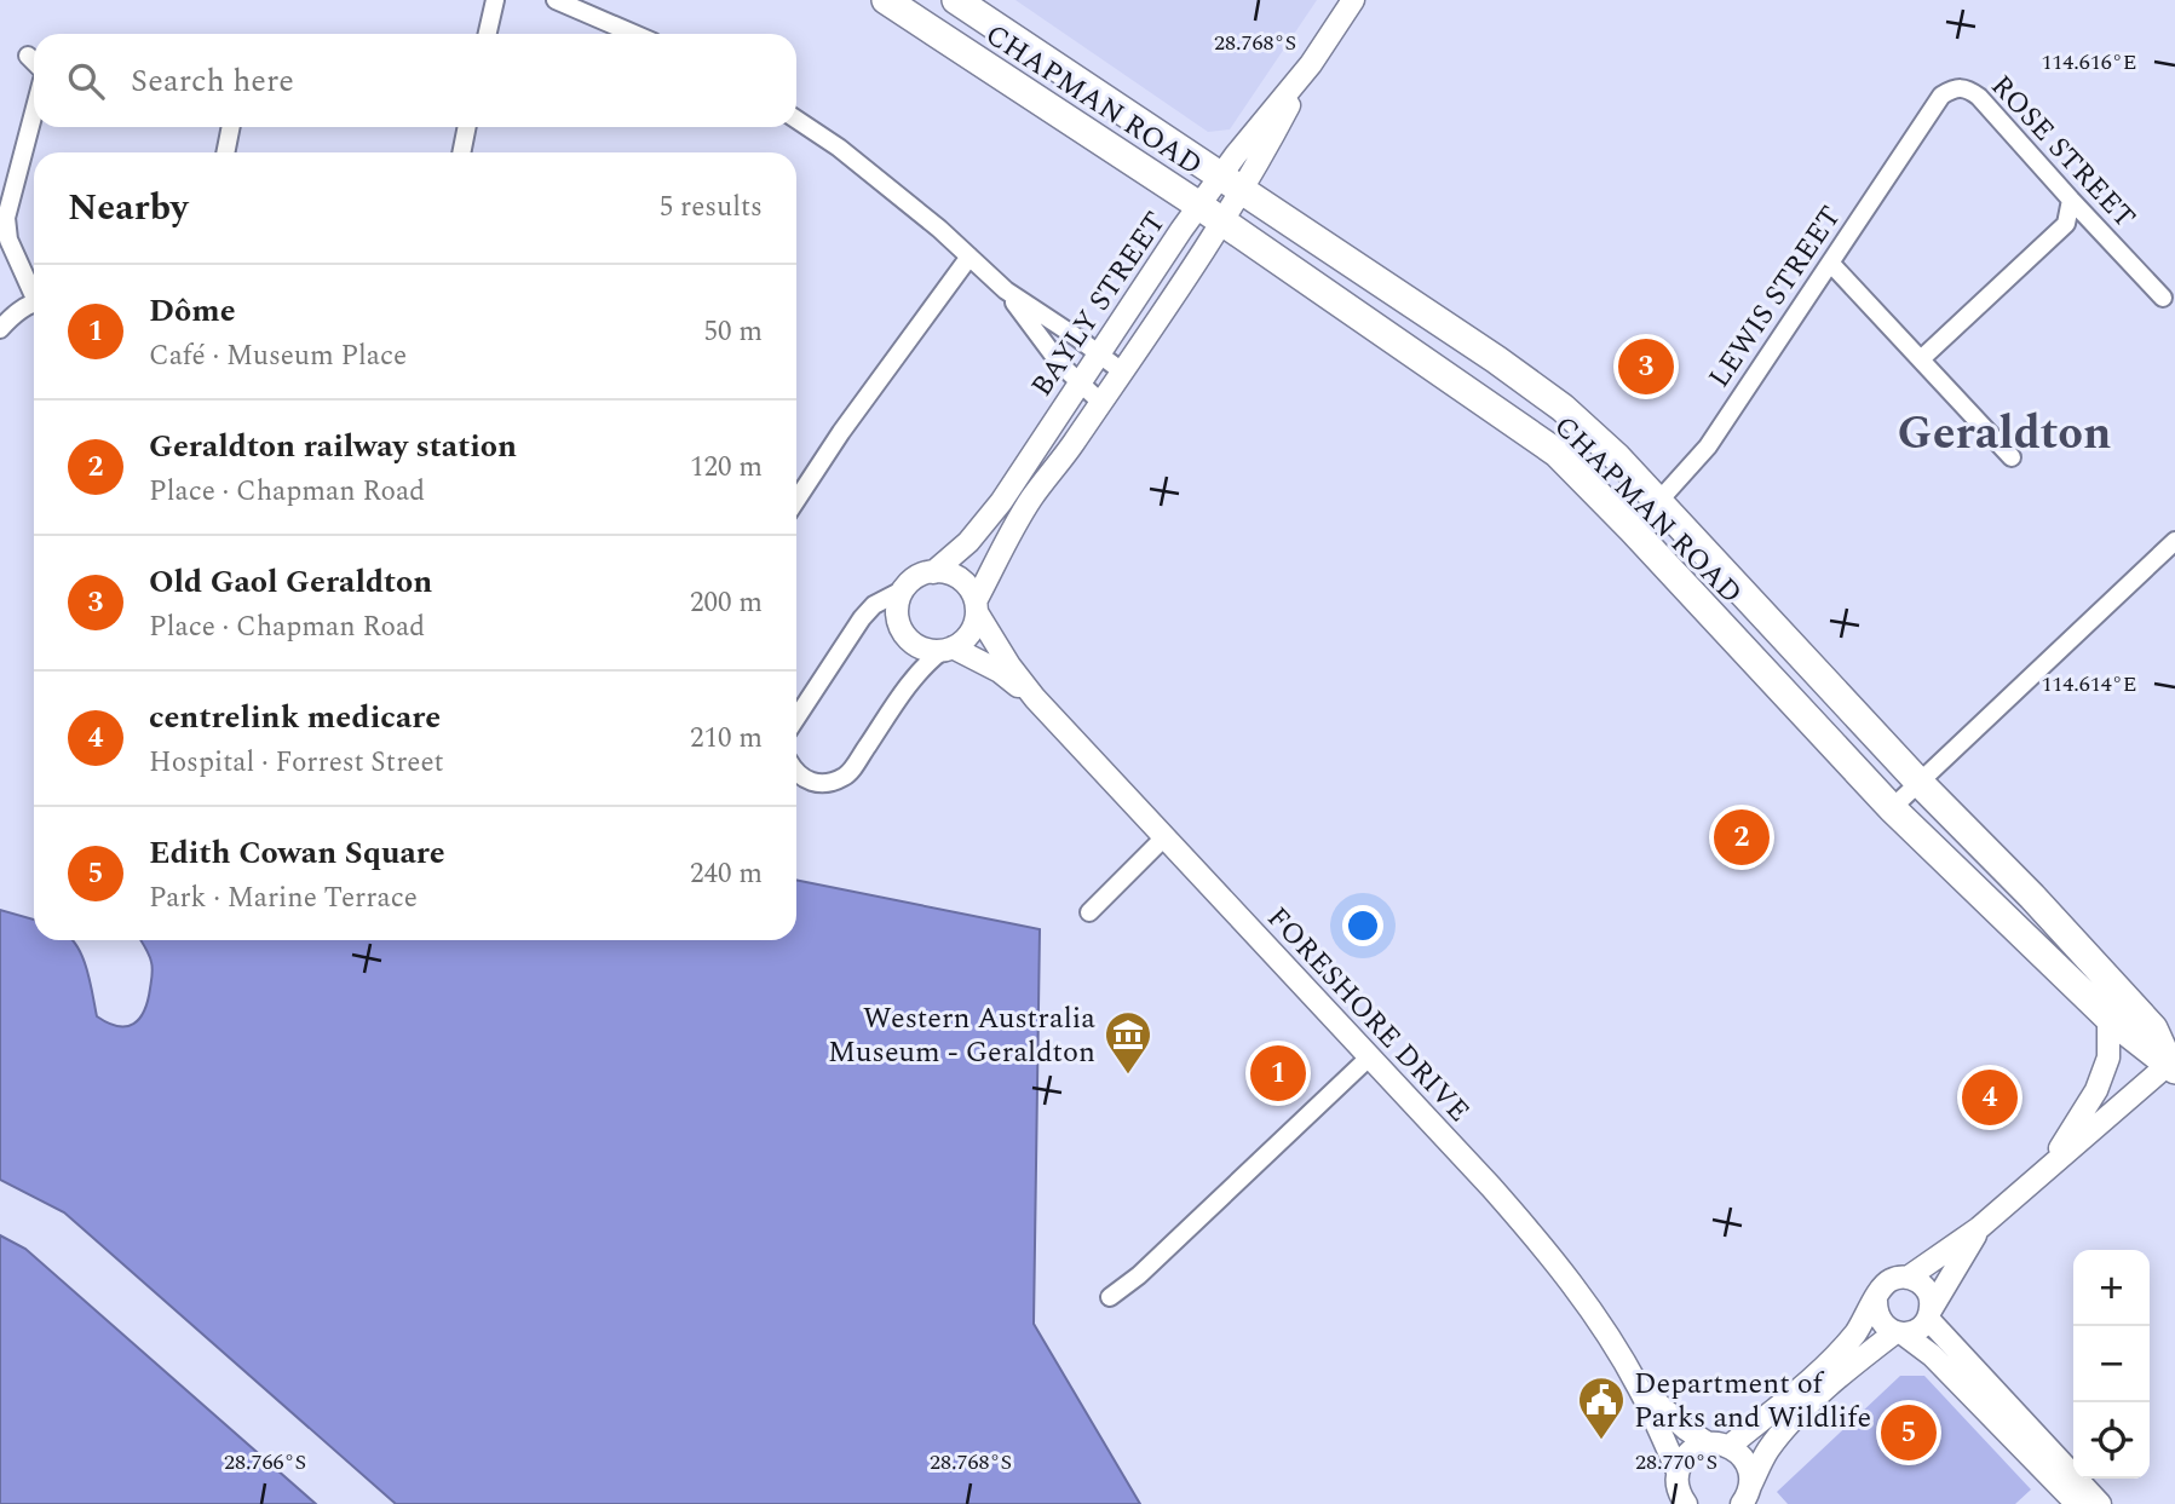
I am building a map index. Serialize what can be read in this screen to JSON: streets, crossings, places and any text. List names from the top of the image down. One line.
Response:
{"streets":{"main road":["CHAPMAN ROAD"],"street":["ROSE STREET","LEWIS STREET","BAYLY STREET","FORESHORE DRIVE"]},"crossings":[["CHAPMAN ROAD","LEWIS STREET"],["CHAPMAN ROAD","BAYLY STREET"],["ROSE STREET","LEWIS STREET"],["BAYLY STREET","FORESHORE DRIVE"]],"districts":["Geraldton"],"places":{"museum":["Western Australia Museum - Geraldton"],"public building":["Department of Parks and Wildlife"]},"page":{"search":"Search here","heading":["Nearby","5 results"],"list":[{"mark":"1","name":"Dôme","note":"Café · Museum Place","value":"50 m"},{"mark":"2","name":"Geraldton railway station","note":"Place · Chapman Road","value":"120 m"},{"mark":"3","name":"Old Gaol Geraldton","note":"Place · Chapman Road","value":"200 m"},{"mark":"4","name":"centrelink medicare","note":"Hospital · Forrest Street","value":"210 m"},{"mark":"5","name":"Edith Cowan Square","note":"Park · Marine Terrace","value":"240 m"}],"pins":["3","2","1","4","5"],"map_buttons":["+","−"]},"coordinates":["28.768°S","114.616°E","114.614°E","28.766°S","28.770°S"]}
